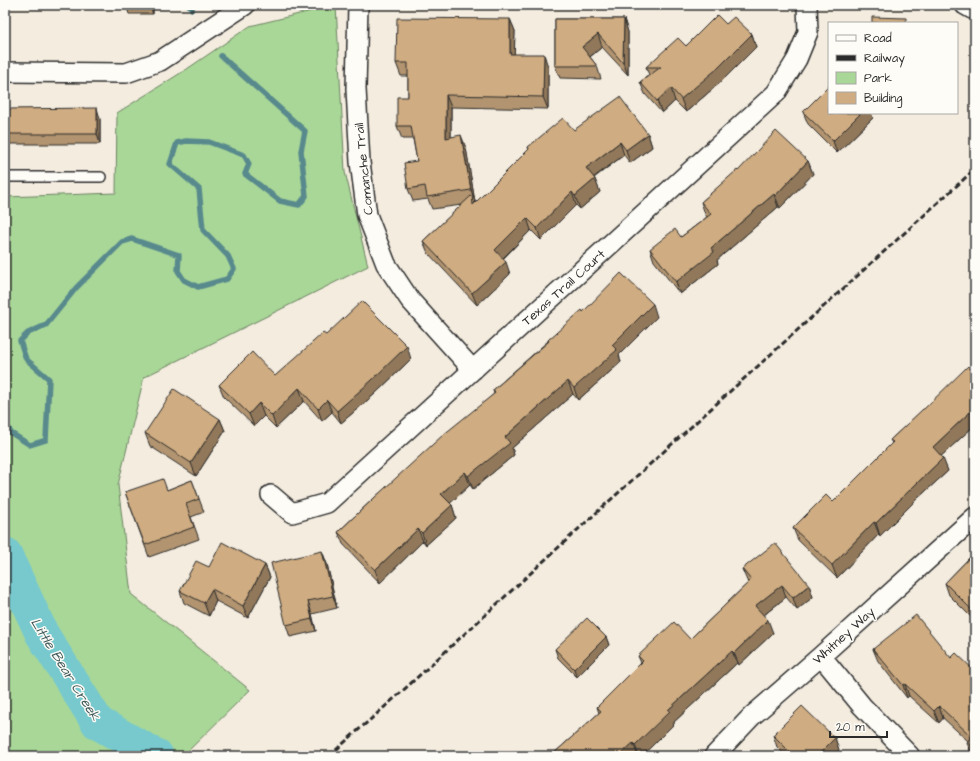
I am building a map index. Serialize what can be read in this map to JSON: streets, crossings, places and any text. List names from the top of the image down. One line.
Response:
{"streets":{"street":["Comanche Trail","Texas Trail Court","Whitney Way"]},"crossings":[["Comanche Trail","Texas Trail Court"]],"water":["Little Bear Creek"],"legend":["Road","Railway","Park","Building"],"scale_bar":"20 m"}
